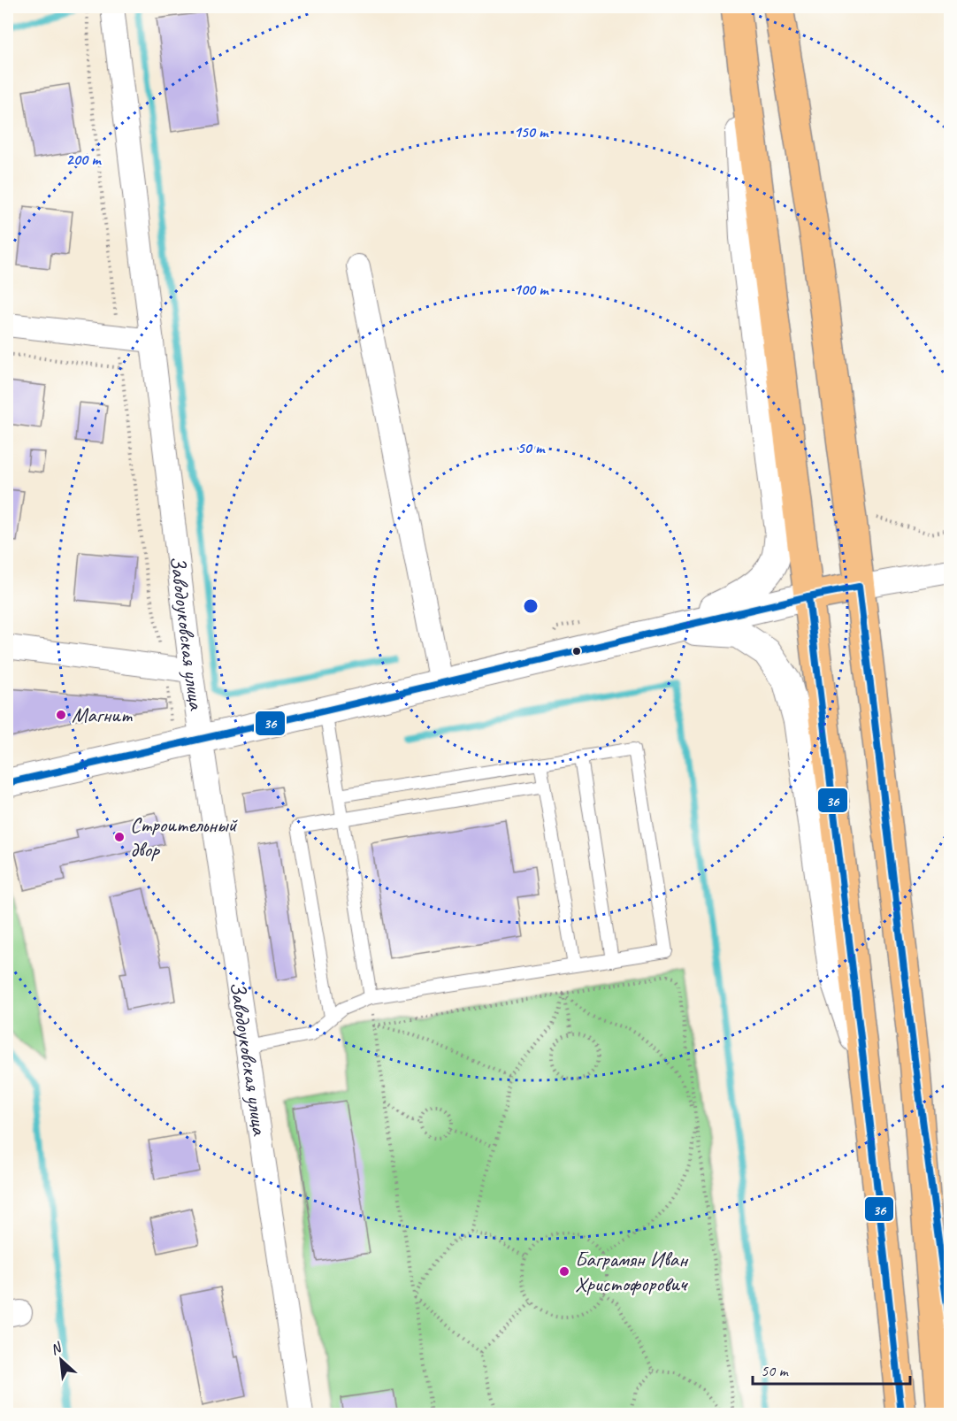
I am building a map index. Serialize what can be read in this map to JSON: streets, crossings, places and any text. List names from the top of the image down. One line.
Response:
{"streets":{"street":["Заводоуковская улица"]},"places":["Магнит","Строительный двор","Баграмян Иван Христофорович"],"lines":["transit line 36"],"scale_bar":"50 m","north":"top left","rings":["150 m","200 m","100 m","50 m"]}
